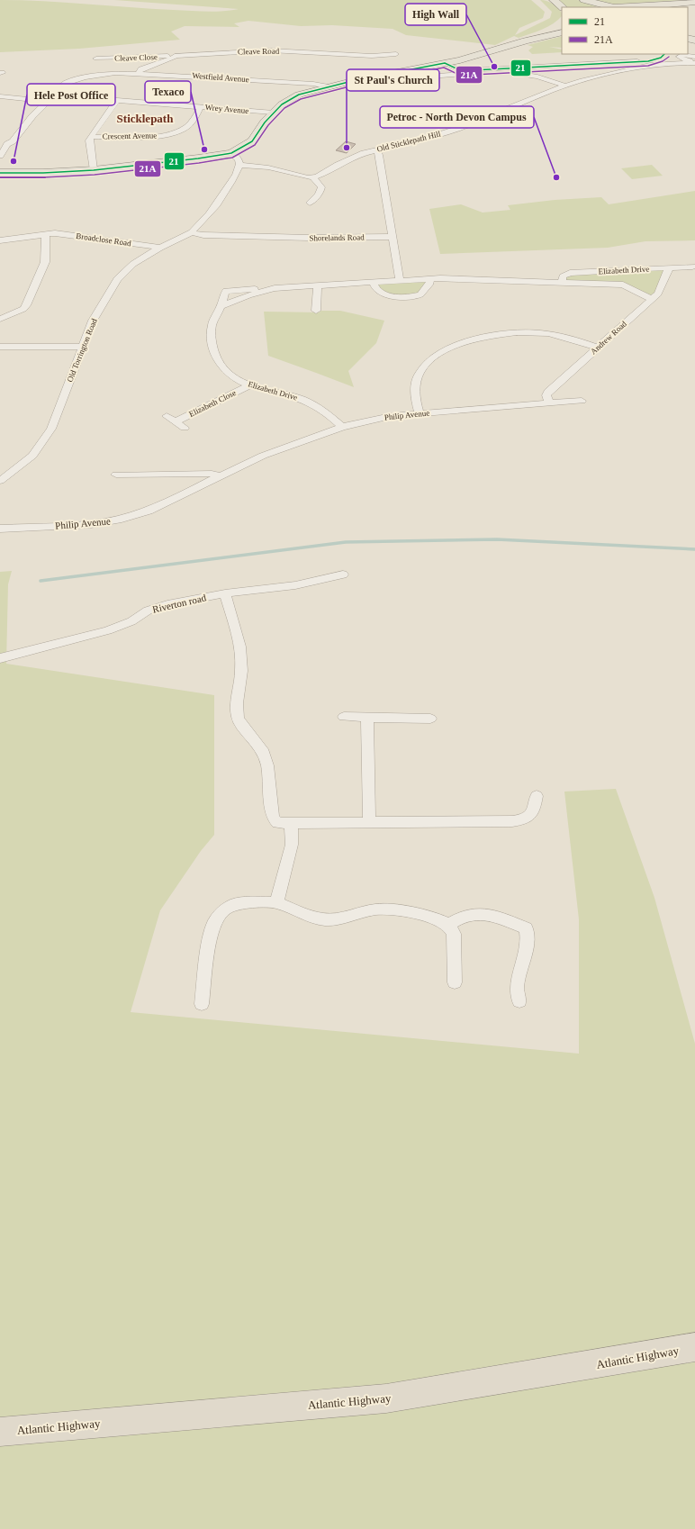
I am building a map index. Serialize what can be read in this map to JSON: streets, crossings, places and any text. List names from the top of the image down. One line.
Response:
{"streets":{"highway":["Atlantic Highway"],"street":["Cleave Road","Cleave Close","Westfield Avenue","Wrey Avenue","Crescent Avenue","Old Sticklepath Hill","Shorelands Road","Broadclose Road","Elizabeth Drive","Andrew Road","Old Torrington Road","Elizabeth Close","Philip Avenue","Riverton road"]},"crossings":[["Cleave Road","Cleave Close"],["Cleave Road","Westfield Avenue"],["Wrey Avenue","Crescent Avenue"],["Shorelands Road","Old Torrington Road"],["Broadclose Road","Old Torrington Road"],["Elizabeth Drive","Andrew Road"],["Elizabeth Drive","Elizabeth Close"],["Elizabeth Drive","Philip Avenue"],["Andrew Road","Philip Avenue"]],"districts":["Sticklepath"],"places":["High Wall","St Paul's Church","Texaco","Hele Post Office","Petroc - North Devon Campus"],"lines":["transit line 21","transit line 21A"],"legend":["21","21A"]}
